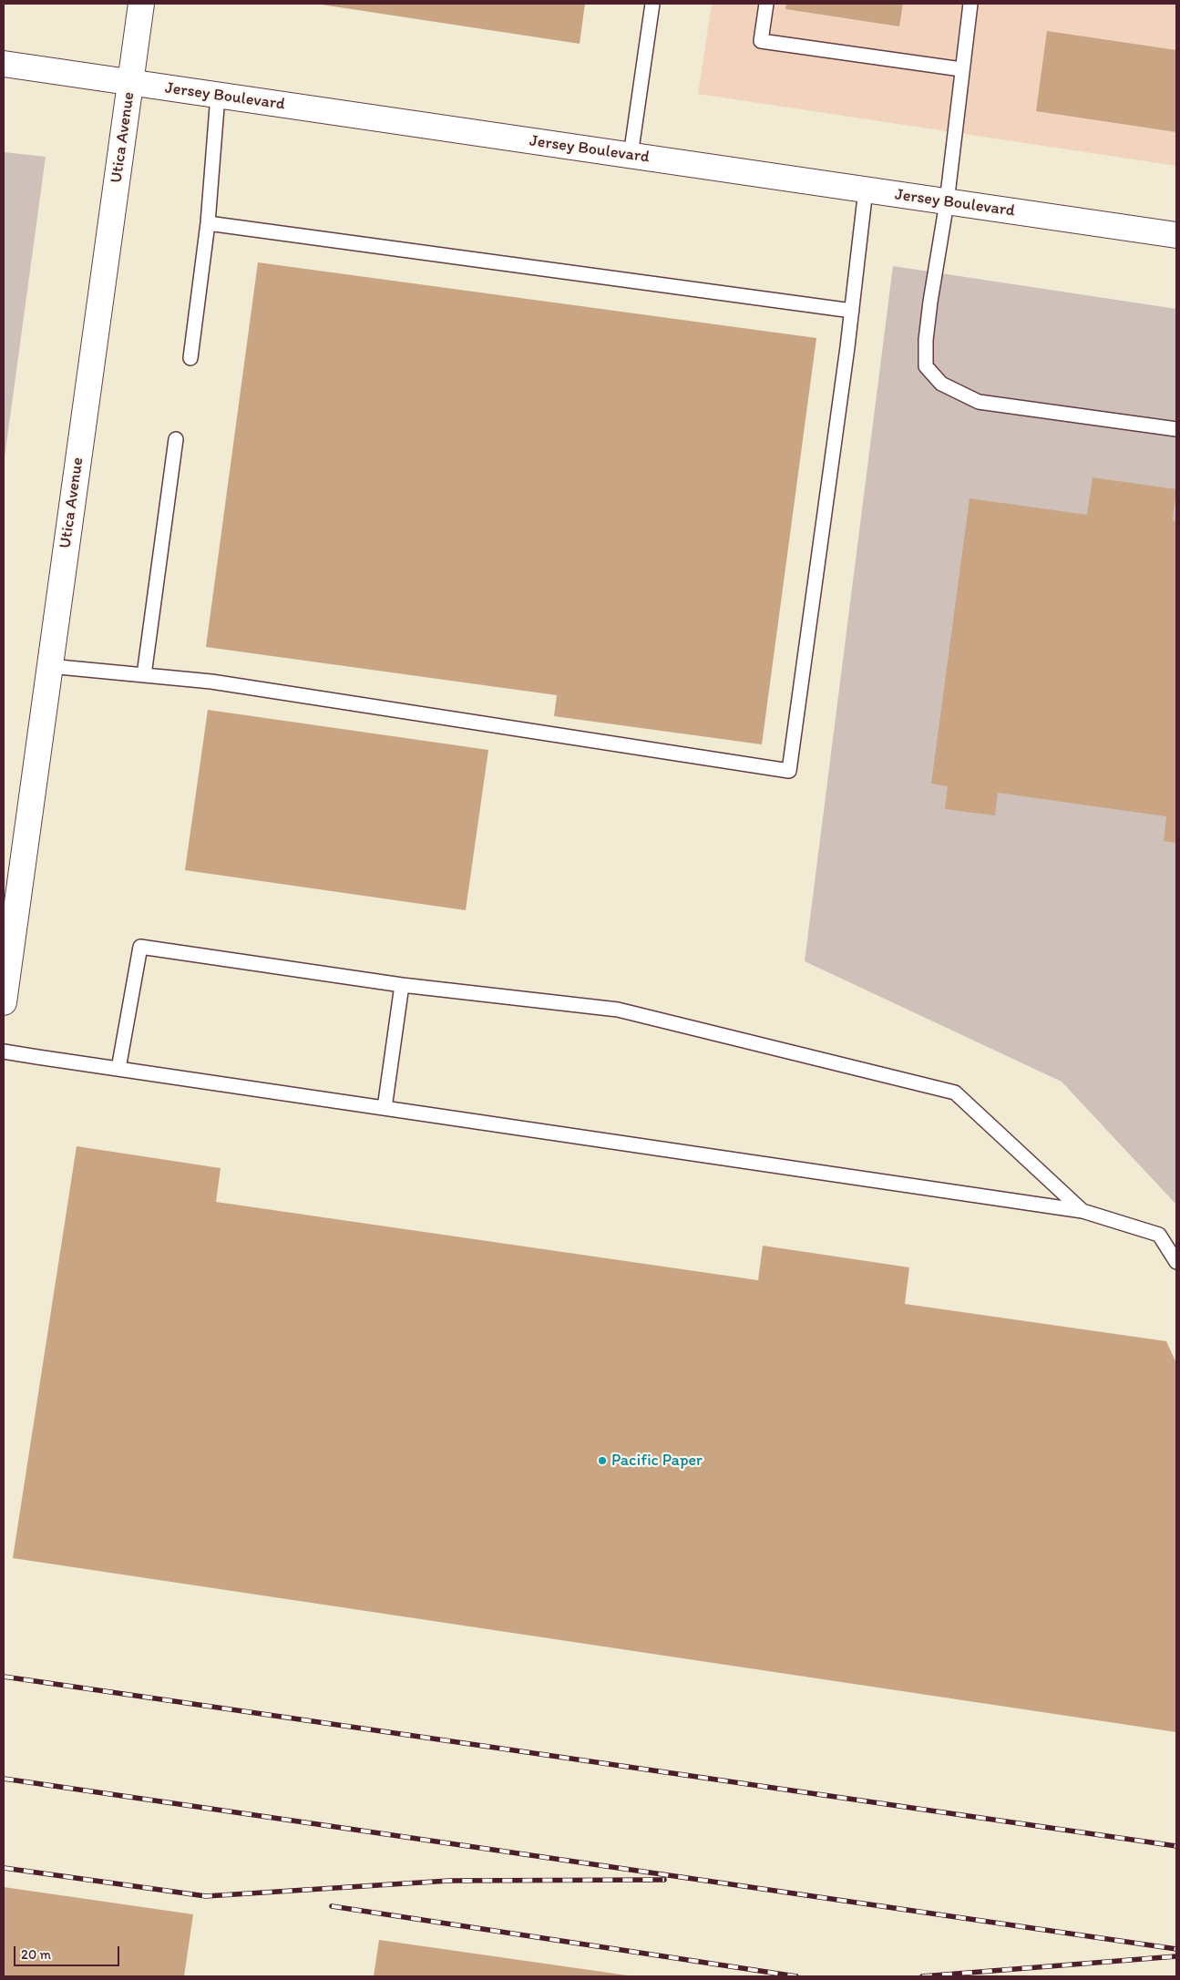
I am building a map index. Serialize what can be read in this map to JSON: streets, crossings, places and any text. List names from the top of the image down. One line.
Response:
{"streets":{"street":["Jersey Boulevard","Utica Avenue"]},"crossings":[["Jersey Boulevard","Utica Avenue"]],"places":["Pacific Paper"],"scale_bar":"20 m"}
